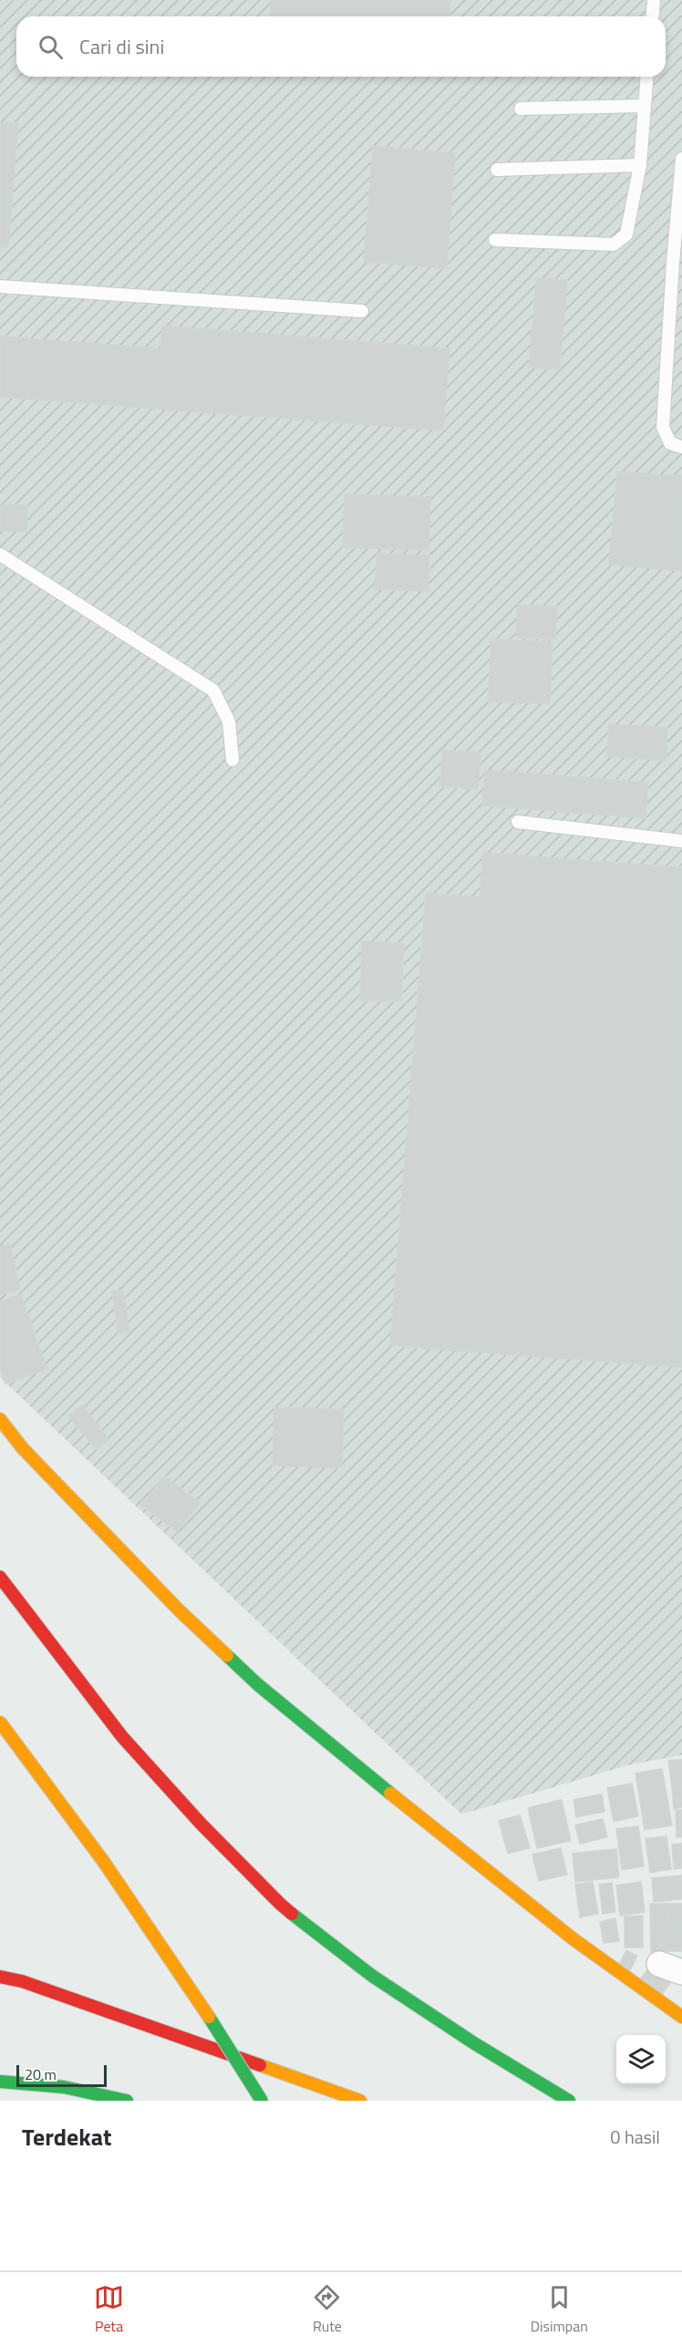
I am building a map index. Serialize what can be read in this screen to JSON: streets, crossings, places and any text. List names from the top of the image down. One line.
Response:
{"scale_bar":"20 m","page":{"search":"Cari di sini","scale":"20 m","heading":["Terdekat","0 hasil"],"nav":["Peta","Rute","Disimpan"]}}
